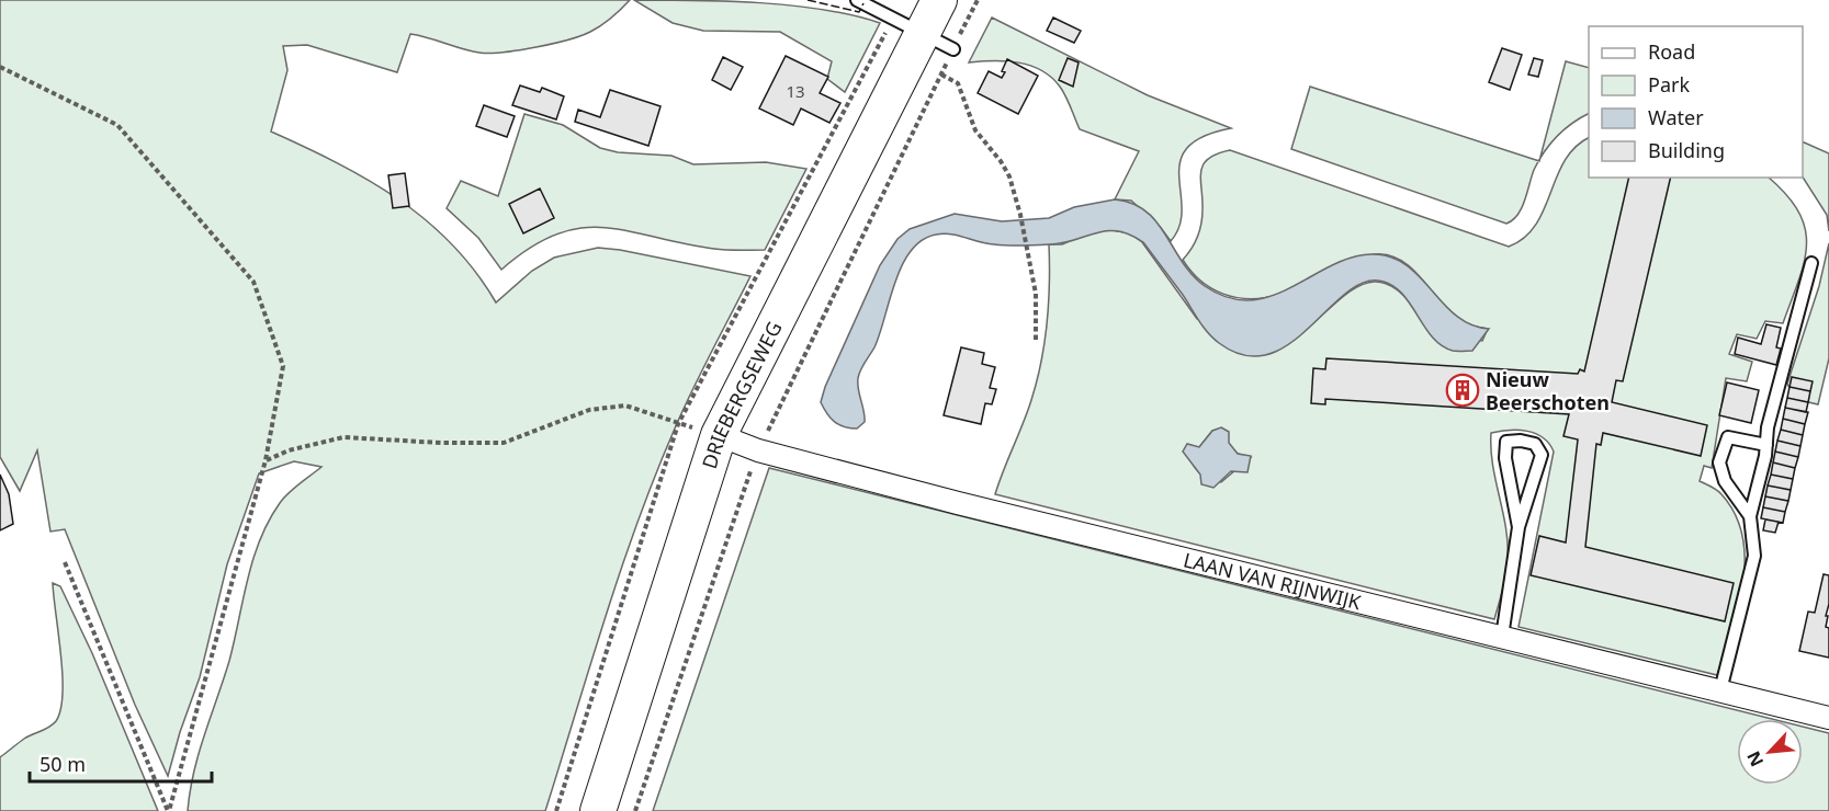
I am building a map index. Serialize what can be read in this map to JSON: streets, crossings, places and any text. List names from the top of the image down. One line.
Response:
{"streets":{"main road":["DRIEBERGSEWEG"],"street":["LAAN VAN RIJNWIJK"]},"crossings":[["DRIEBERGSEWEG","LAAN VAN RIJNWIJK"]],"places":{"building":["Nieuw Beerschoten"]},"house_numbers":["13"],"legend":["Road","Park","Water","Building"],"scale_bar":"50 m","north":"bottom left"}
